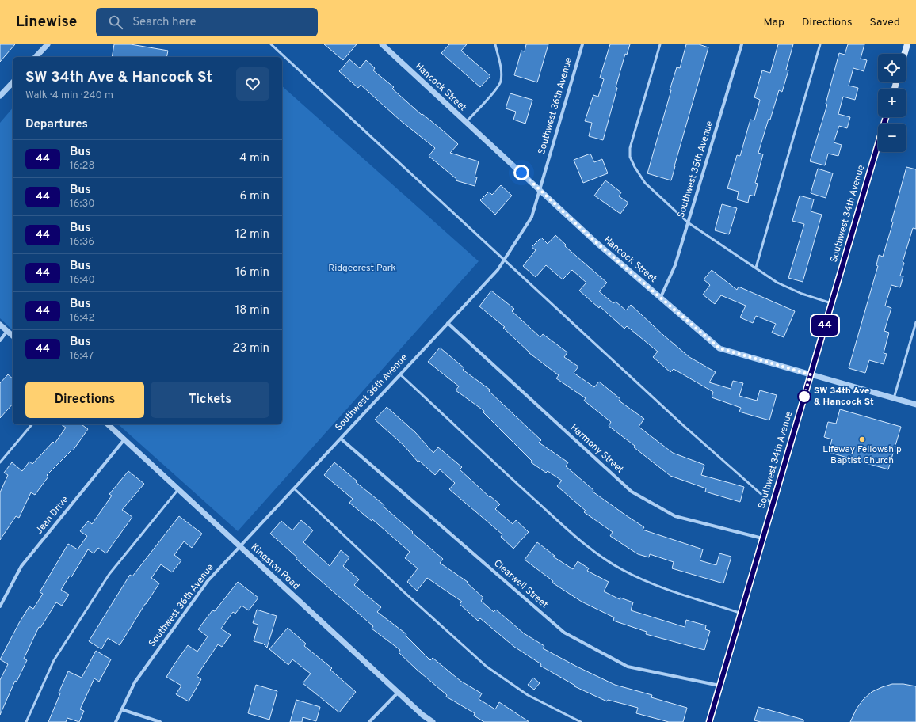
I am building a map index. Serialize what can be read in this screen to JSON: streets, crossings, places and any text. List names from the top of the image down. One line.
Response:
{"streets":{"main road":["Southwest 34th Avenue"],"street":["Hancock Street","Southwest 36th Avenue","Southwest 35th Avenue","Harmony Street","Jean Drive","Kingston Road","Clearwell Street"]},"crossings":[["Hancock Street","Southwest 36th Avenue"],["Hancock Street","Southwest 35th Avenue"],["Hancock Street","Southwest 34th Avenue"],["Southwest 36th Avenue","Harmony Street"],["Southwest 36th Avenue","Kingston Road"],["Southwest 36th Avenue","Clearwell Street"],["Southwest 34th Avenue","Harmony Street"],["Southwest 34th Avenue","Clearwell Street"],["Jean Drive","Kingston Road"]],"parks":["Ridgecrest Park"],"places":["SW 34th Ave & Hancock St","Lifeway Fellowship Baptist Church"],"lines":["bus line 44"],"page":{"header":"Linewise","search":"Search here","nav":["Map","Directions","Saved"],"on_map":"44","map_buttons":["+","−"],"heading":[["SW 34th Ave & Hancock St","Walk · 4 min · 240 m"],"Departures"],"list":[{"mark":"44","name":"Bus","note":"16:28","value":"4 min"},{"mark":"44","name":"Bus","note":"16:30","value":"6 min"},{"mark":"44","name":"Bus","note":"16:36","value":"12 min"},{"mark":"44","name":"Bus","note":"16:40","value":"16 min"},{"mark":"44","name":"Bus","note":"16:42","value":"18 min"},{"mark":"44","name":"Bus","note":"16:47","value":"23 min"}],"buttons":["Directions","Tickets"]}}
